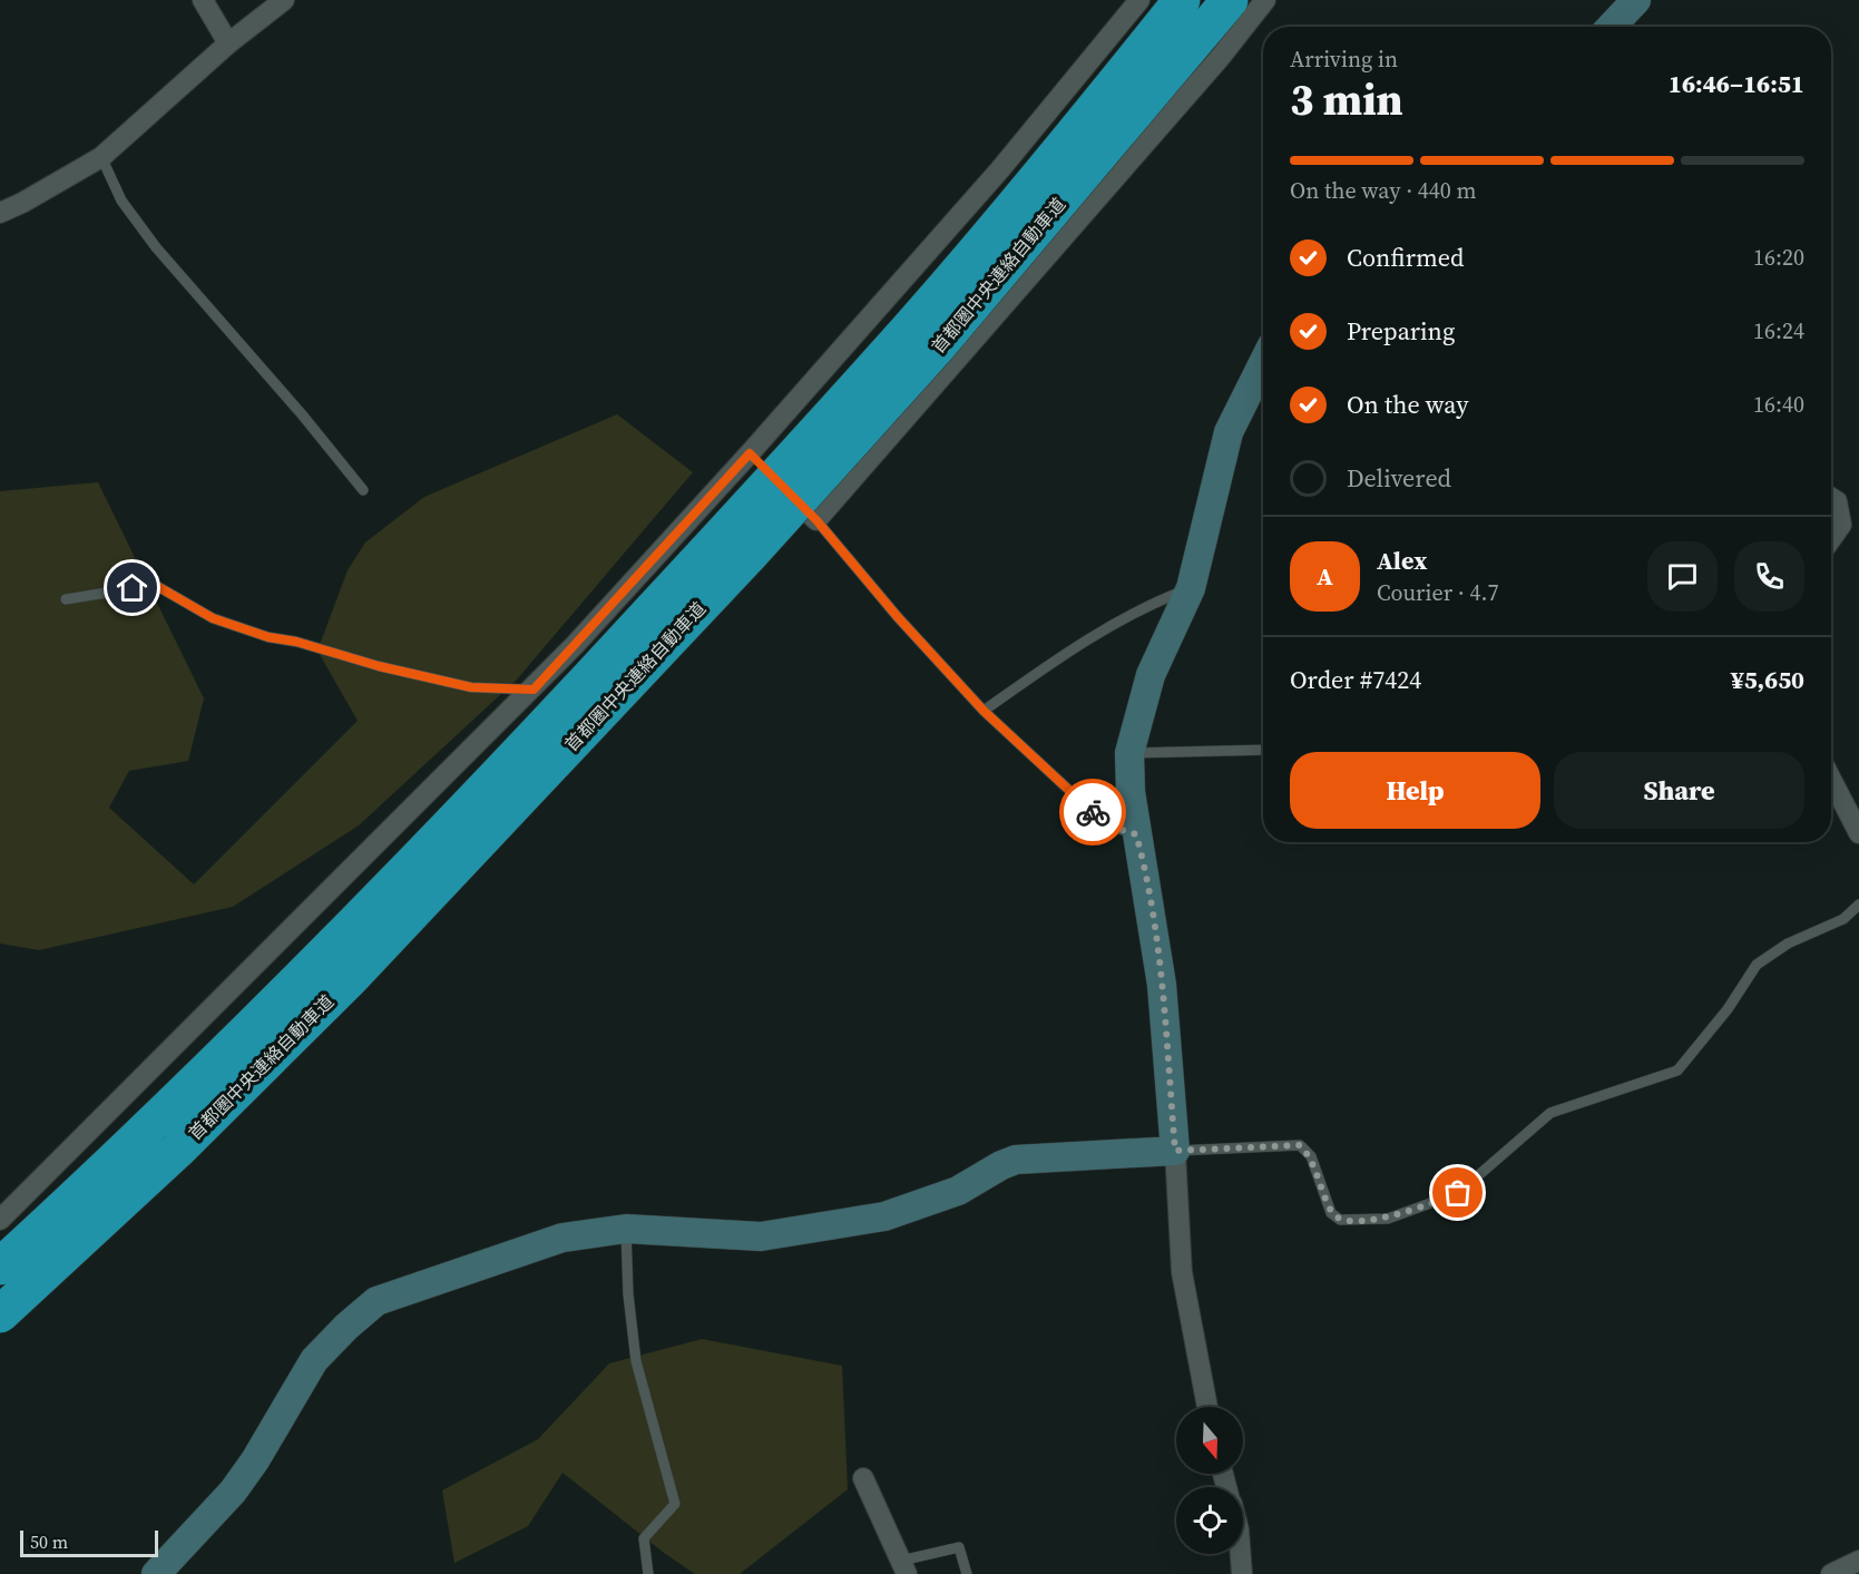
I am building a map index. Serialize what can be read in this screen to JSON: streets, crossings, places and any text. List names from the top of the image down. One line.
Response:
{"streets":{"highway":["首都圏中央連絡自動車道"]},"scale_bar":"50 m","north":"bottom","page":{"heading":["3 min","Arriving in","16:46–16:51"],"panel":["Alex","Courier · 4.7","Order #7424","¥5,650"],"bar":"On the way · 440 m","list":[["Confirmed","16:20"],["Preparing","16:24"],["On the way","16:40"],"Delivered"],"round":"A","buttons":["Help","Share"],"scale":"50 m"}}
